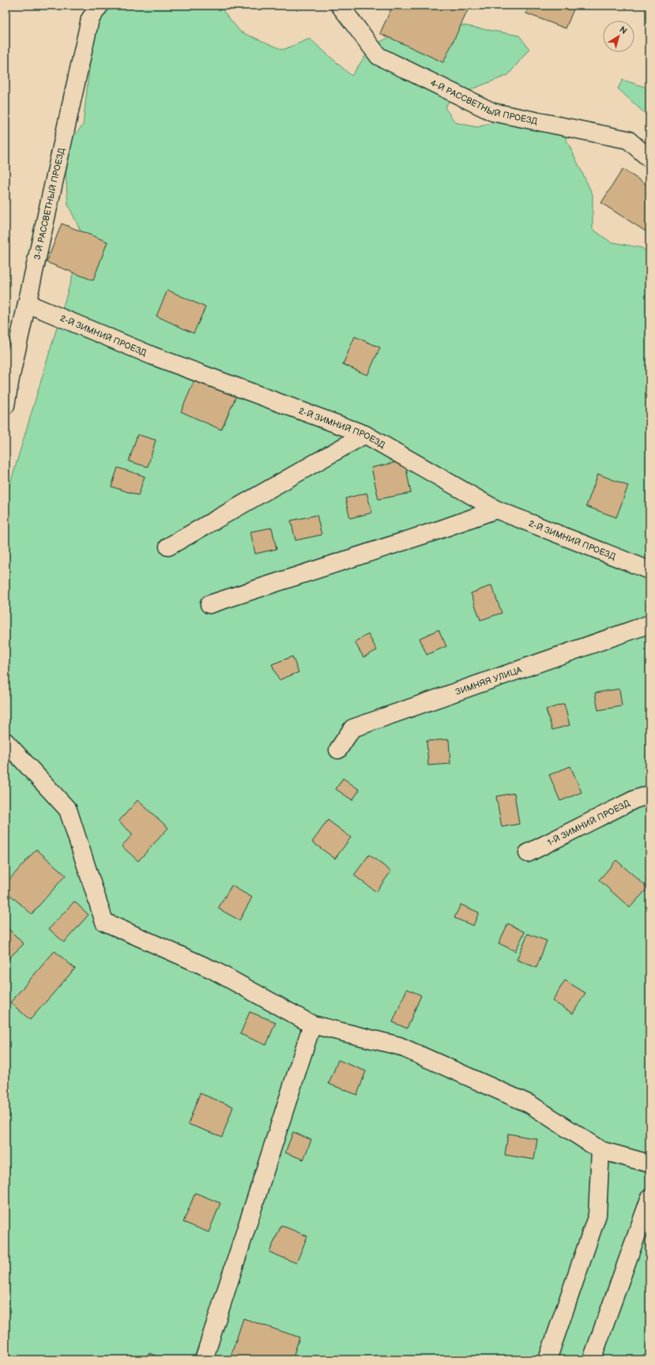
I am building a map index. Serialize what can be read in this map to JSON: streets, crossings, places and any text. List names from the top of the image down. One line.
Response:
{"streets":{"street":["4-Й РАССВЕТНЫЙ ПРОЕЗД","3-Й РАССВЕТНЫЙ ПРОЕЗД","2-Й ЗИМНИЙ ПРОЕЗД","ЗИМНЯЯ УЛИЦА","1-Й ЗИМНИЙ ПРОЕЗД"]},"crossings":[["3-Й РАССВЕТНЫЙ ПРОЕЗД","2-Й ЗИМНИЙ ПРОЕЗД"]],"north":"top right"}
